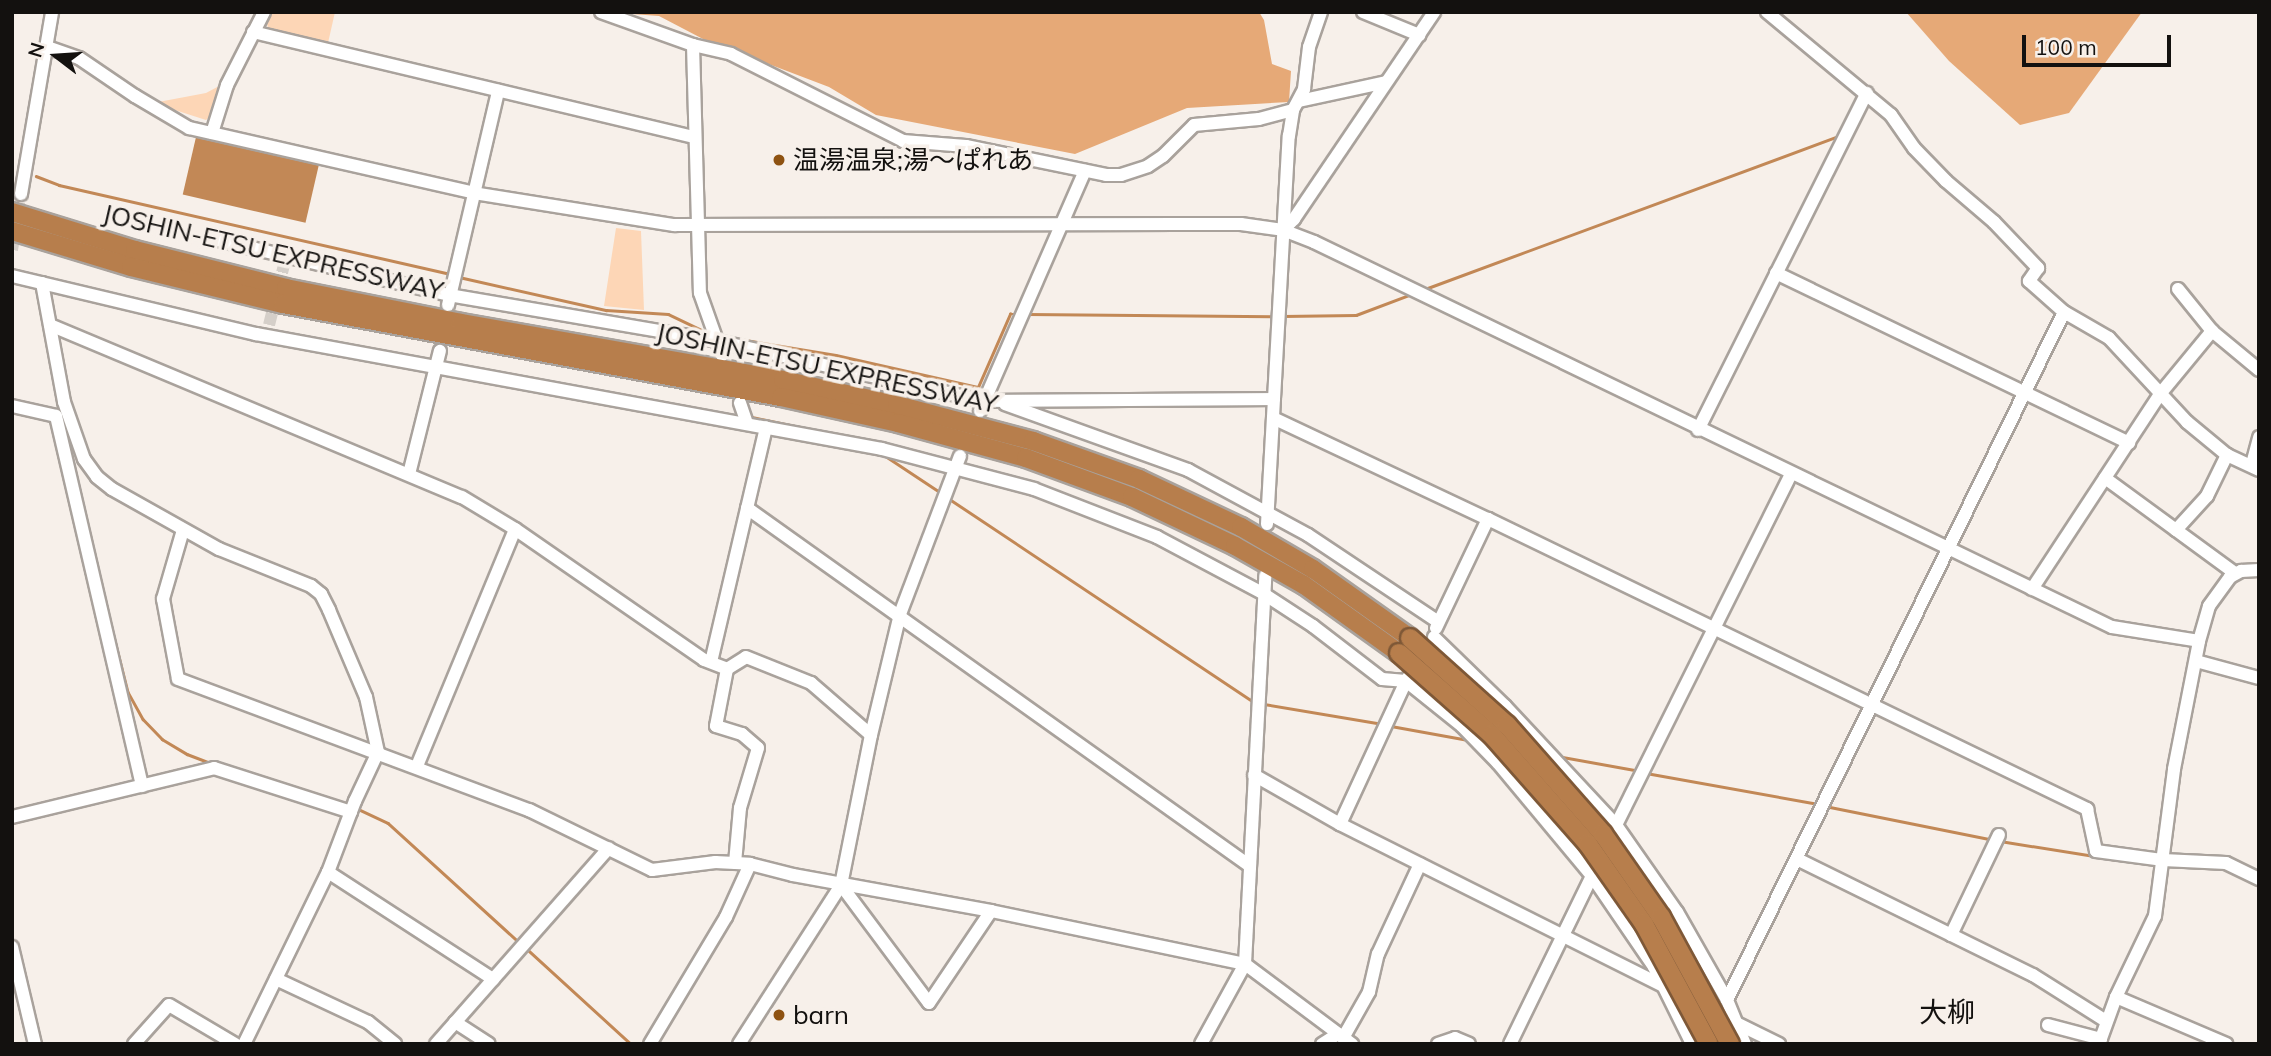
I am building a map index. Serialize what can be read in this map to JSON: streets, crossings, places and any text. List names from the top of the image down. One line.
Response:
{"streets":{"highway":["JOSHIN-ETSU EXPRESSWAY"]},"districts":["大柳"],"places":["温湯温泉;湯〜ぱれあ","barn"],"scale_bar":"100 m","north":"left"}
